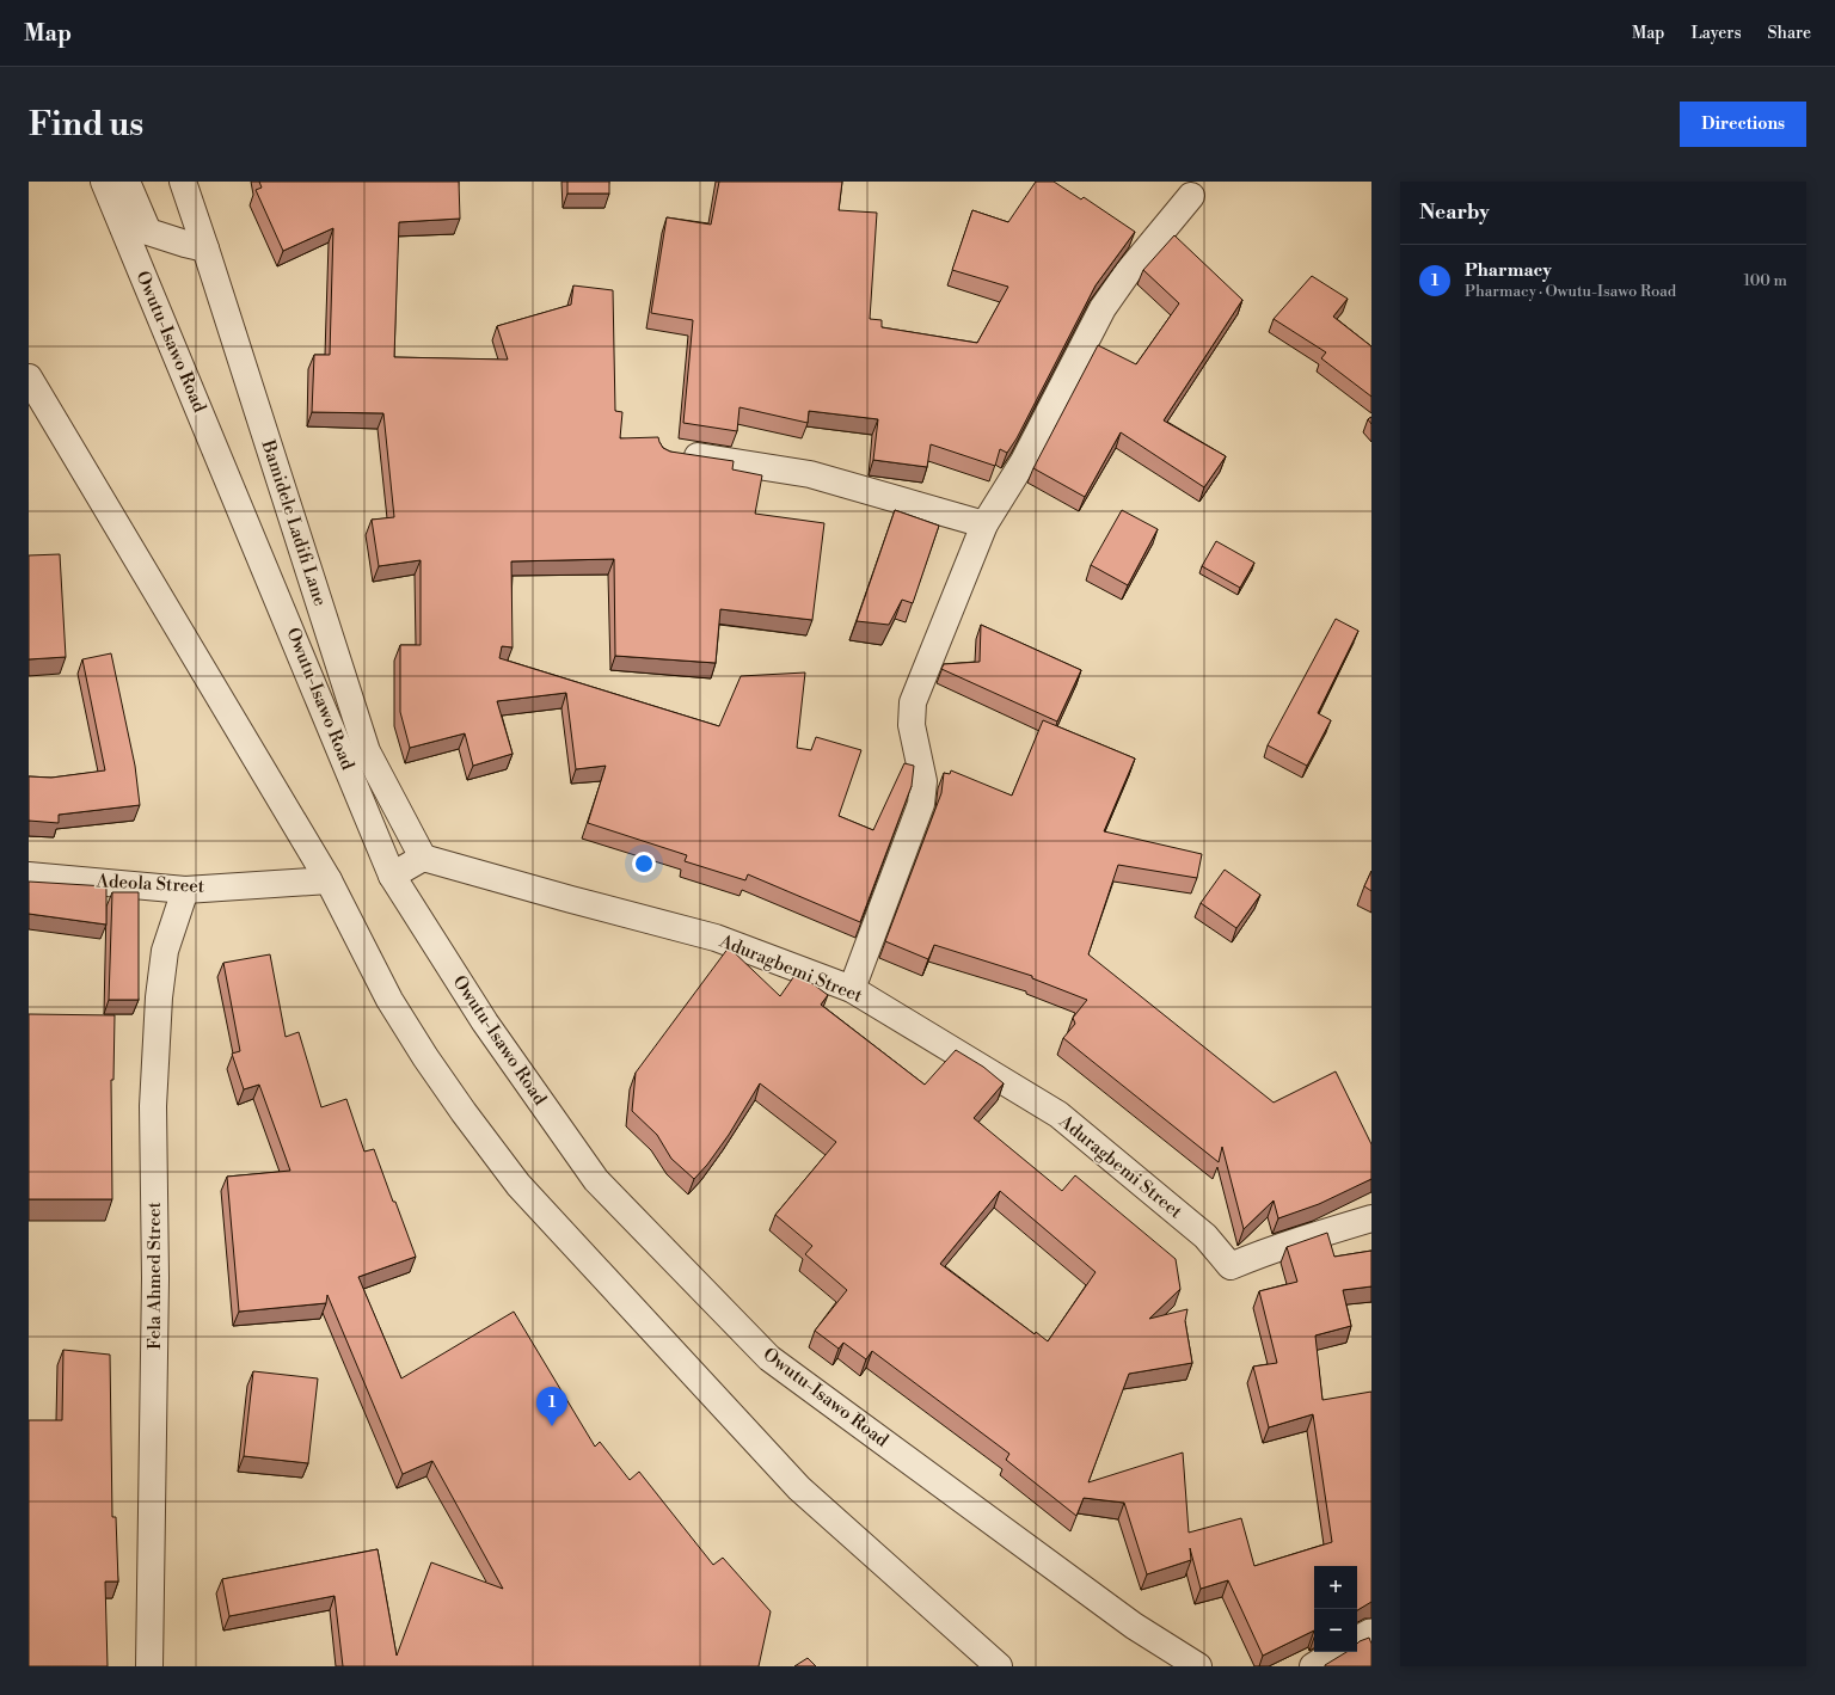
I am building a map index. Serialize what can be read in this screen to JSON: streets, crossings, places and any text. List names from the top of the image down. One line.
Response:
{"streets":{"street":["Owutu-Isawo Road","Bamidele Ladifi Lane","Adeola Street","Aduragbemi Street","Fela Ahmed Street"]},"crossings":[["Bamidele Ladifi Lane","Aduragbemi Street"],["Adeola Street","Fela Ahmed Street"]],"page":{"header":"Map","nav":["Map","Layers","Share"],"buttons":"Directions","title":"Find us","heading":"Nearby","list":[{"mark":"1","name":"Pharmacy","note":"Pharmacy · Owutu-Isawo Road","value":"100 m"}],"pins":"1","map_buttons":["+","−"]}}
